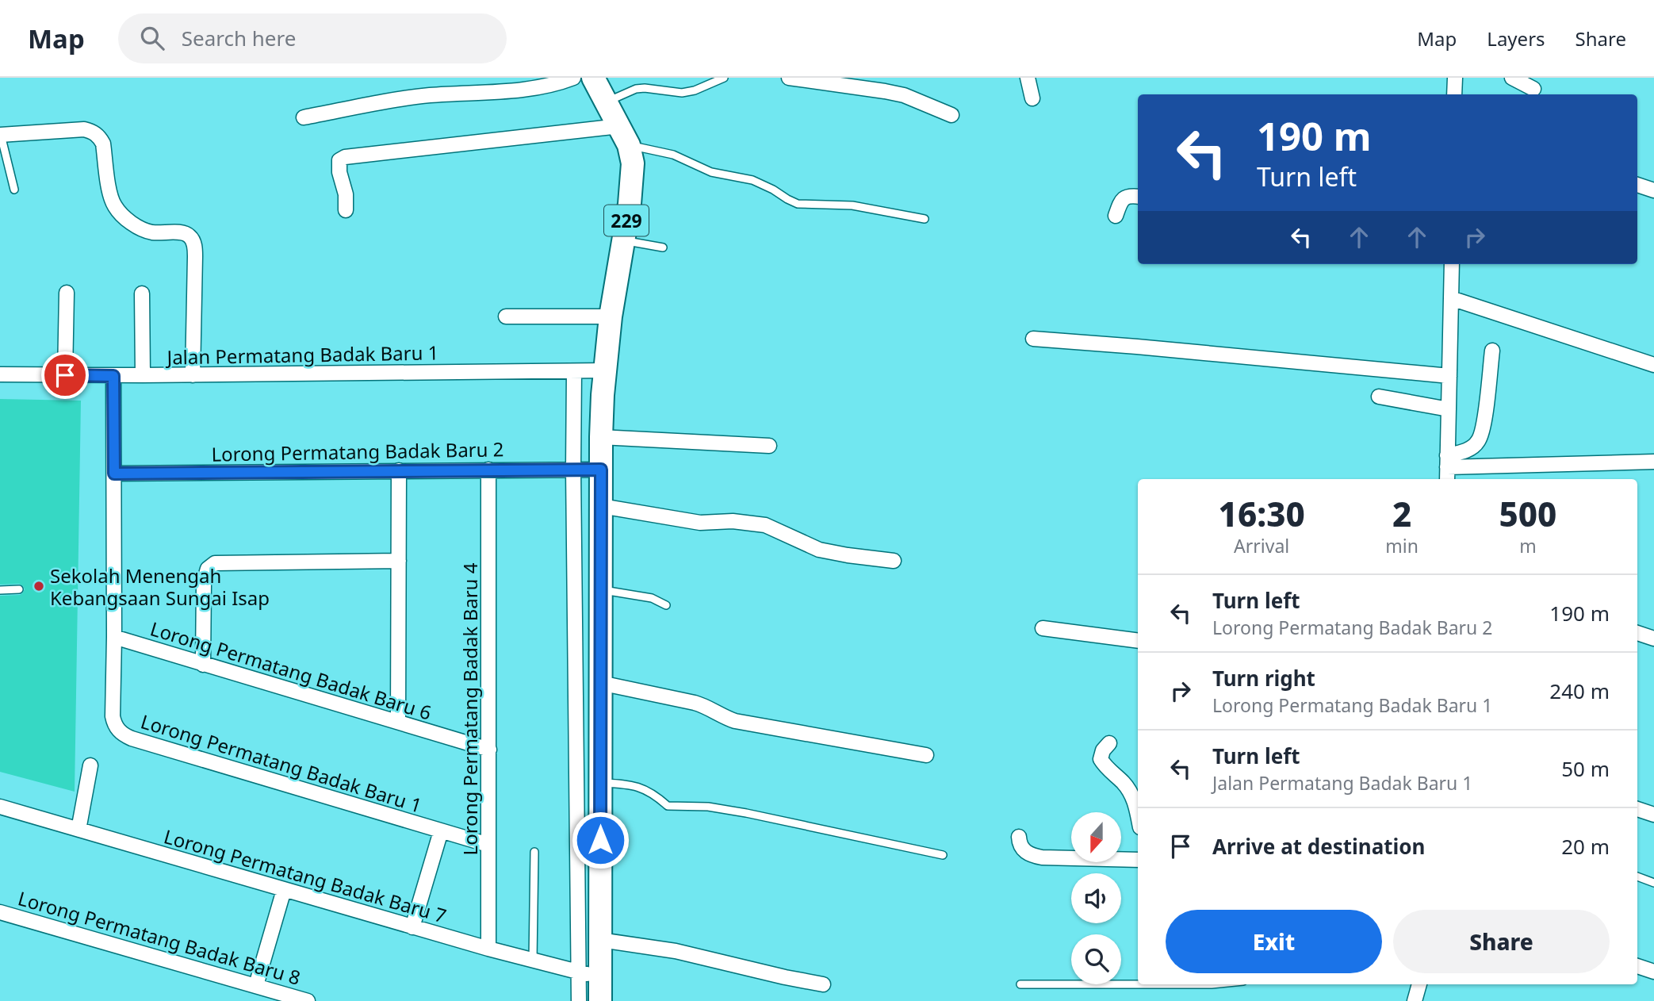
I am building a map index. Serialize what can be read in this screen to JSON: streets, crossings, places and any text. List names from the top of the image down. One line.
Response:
{"streets":{"main road":["229"],"street":["Jalan Permatang Badak Baru 1","Lorong Permatang Badak Baru 2","Lorong Permatang Badak Baru 6","Lorong Permatang Badak Baru 4","Lorong Permatang Badak Baru 1","Lorong Permatang Badak Baru 7","Lorong Permatang Badak Baru 8"]},"crossings":[["229","Jalan Permatang Badak Baru 1"],["229","Lorong Permatang Badak Baru 2"],["229","Lorong Permatang Badak Baru 7"],["Jalan Permatang Badak Baru 1","Lorong Permatang Badak Baru 1"],["Lorong Permatang Badak Baru 2","Lorong Permatang Badak Baru 4"],["Lorong Permatang Badak Baru 2","Lorong Permatang Badak Baru 1"],["Lorong Permatang Badak Baru 6","Lorong Permatang Badak Baru 4"],["Lorong Permatang Badak Baru 6","Lorong Permatang Badak Baru 1"],["Lorong Permatang Badak Baru 4","Lorong Permatang Badak Baru 1"],["Lorong Permatang Badak Baru 4","Lorong Permatang Badak Baru 7"]],"places":["Sekolah Menengah Kebangsaan Sungai Isap"],"north":"bottom","page":{"header":"Map","search":"Search here","nav":["Map","Layers","Share"],"turn":["190 m","Turn left"],"eta":["16:30","Arrival","2","min","500","m"],"list":[{"name":"Turn left","note":"Lorong Permatang Badak Baru 2","value":"190 m"},{"name":"Turn right","note":"Lorong Permatang Badak Baru 1","value":"240 m"},{"name":"Turn left","note":"Jalan Permatang Badak Baru 1","value":"50 m"},{"name":"Arrive at destination","value":"20 m"}],"buttons":["Exit","Share"]}}
